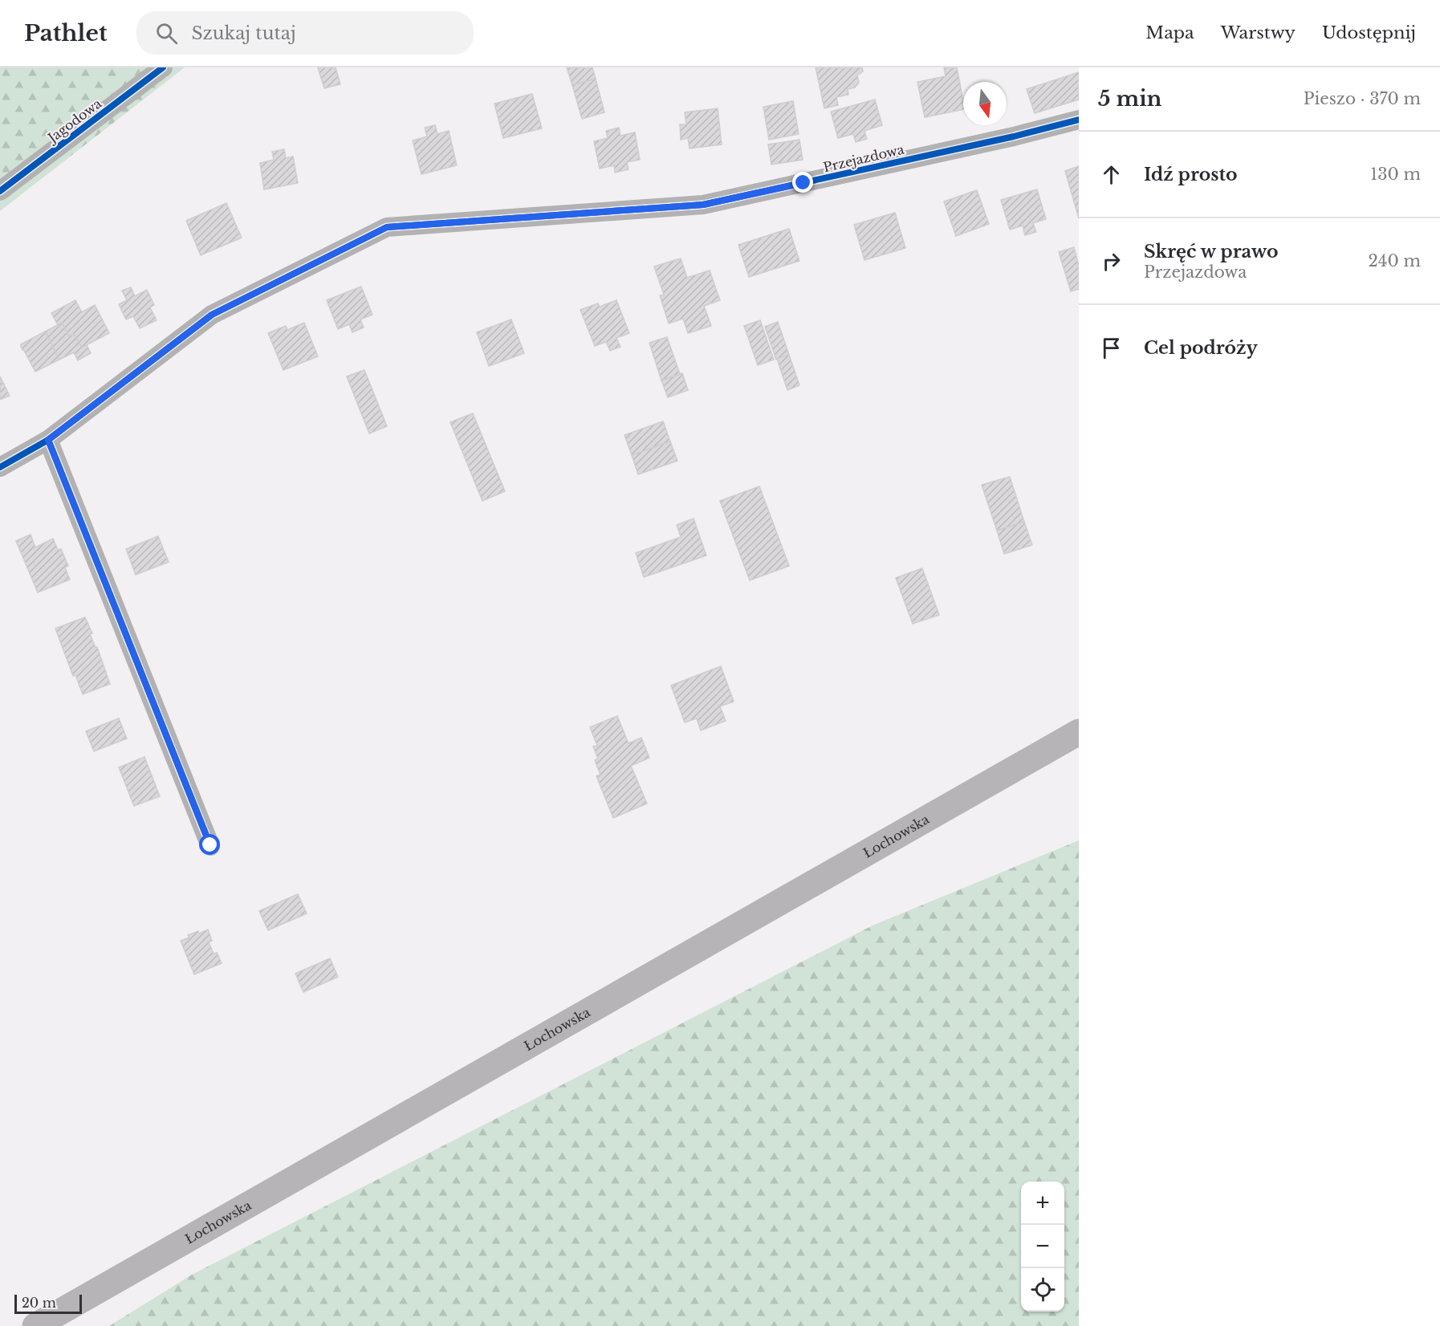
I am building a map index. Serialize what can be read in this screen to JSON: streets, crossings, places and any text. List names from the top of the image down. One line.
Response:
{"streets":{"main road":["Łochowska"],"street":["Jagodowa","Przejazdowa"]},"scale_bar":"20 m","north":"bottom","page":{"header":"Pathlet","search":"Szukaj tutaj","nav":["Mapa","Warstwy","Udostępnij"],"heading":["5 min","Pieszo · 370 m"],"list":[["Idź prosto","130 m"],["Skręć w prawo","Przejazdowa","240 m"],"Cel podróży"],"map_buttons":["+","−"],"scale":"20 m"}}
